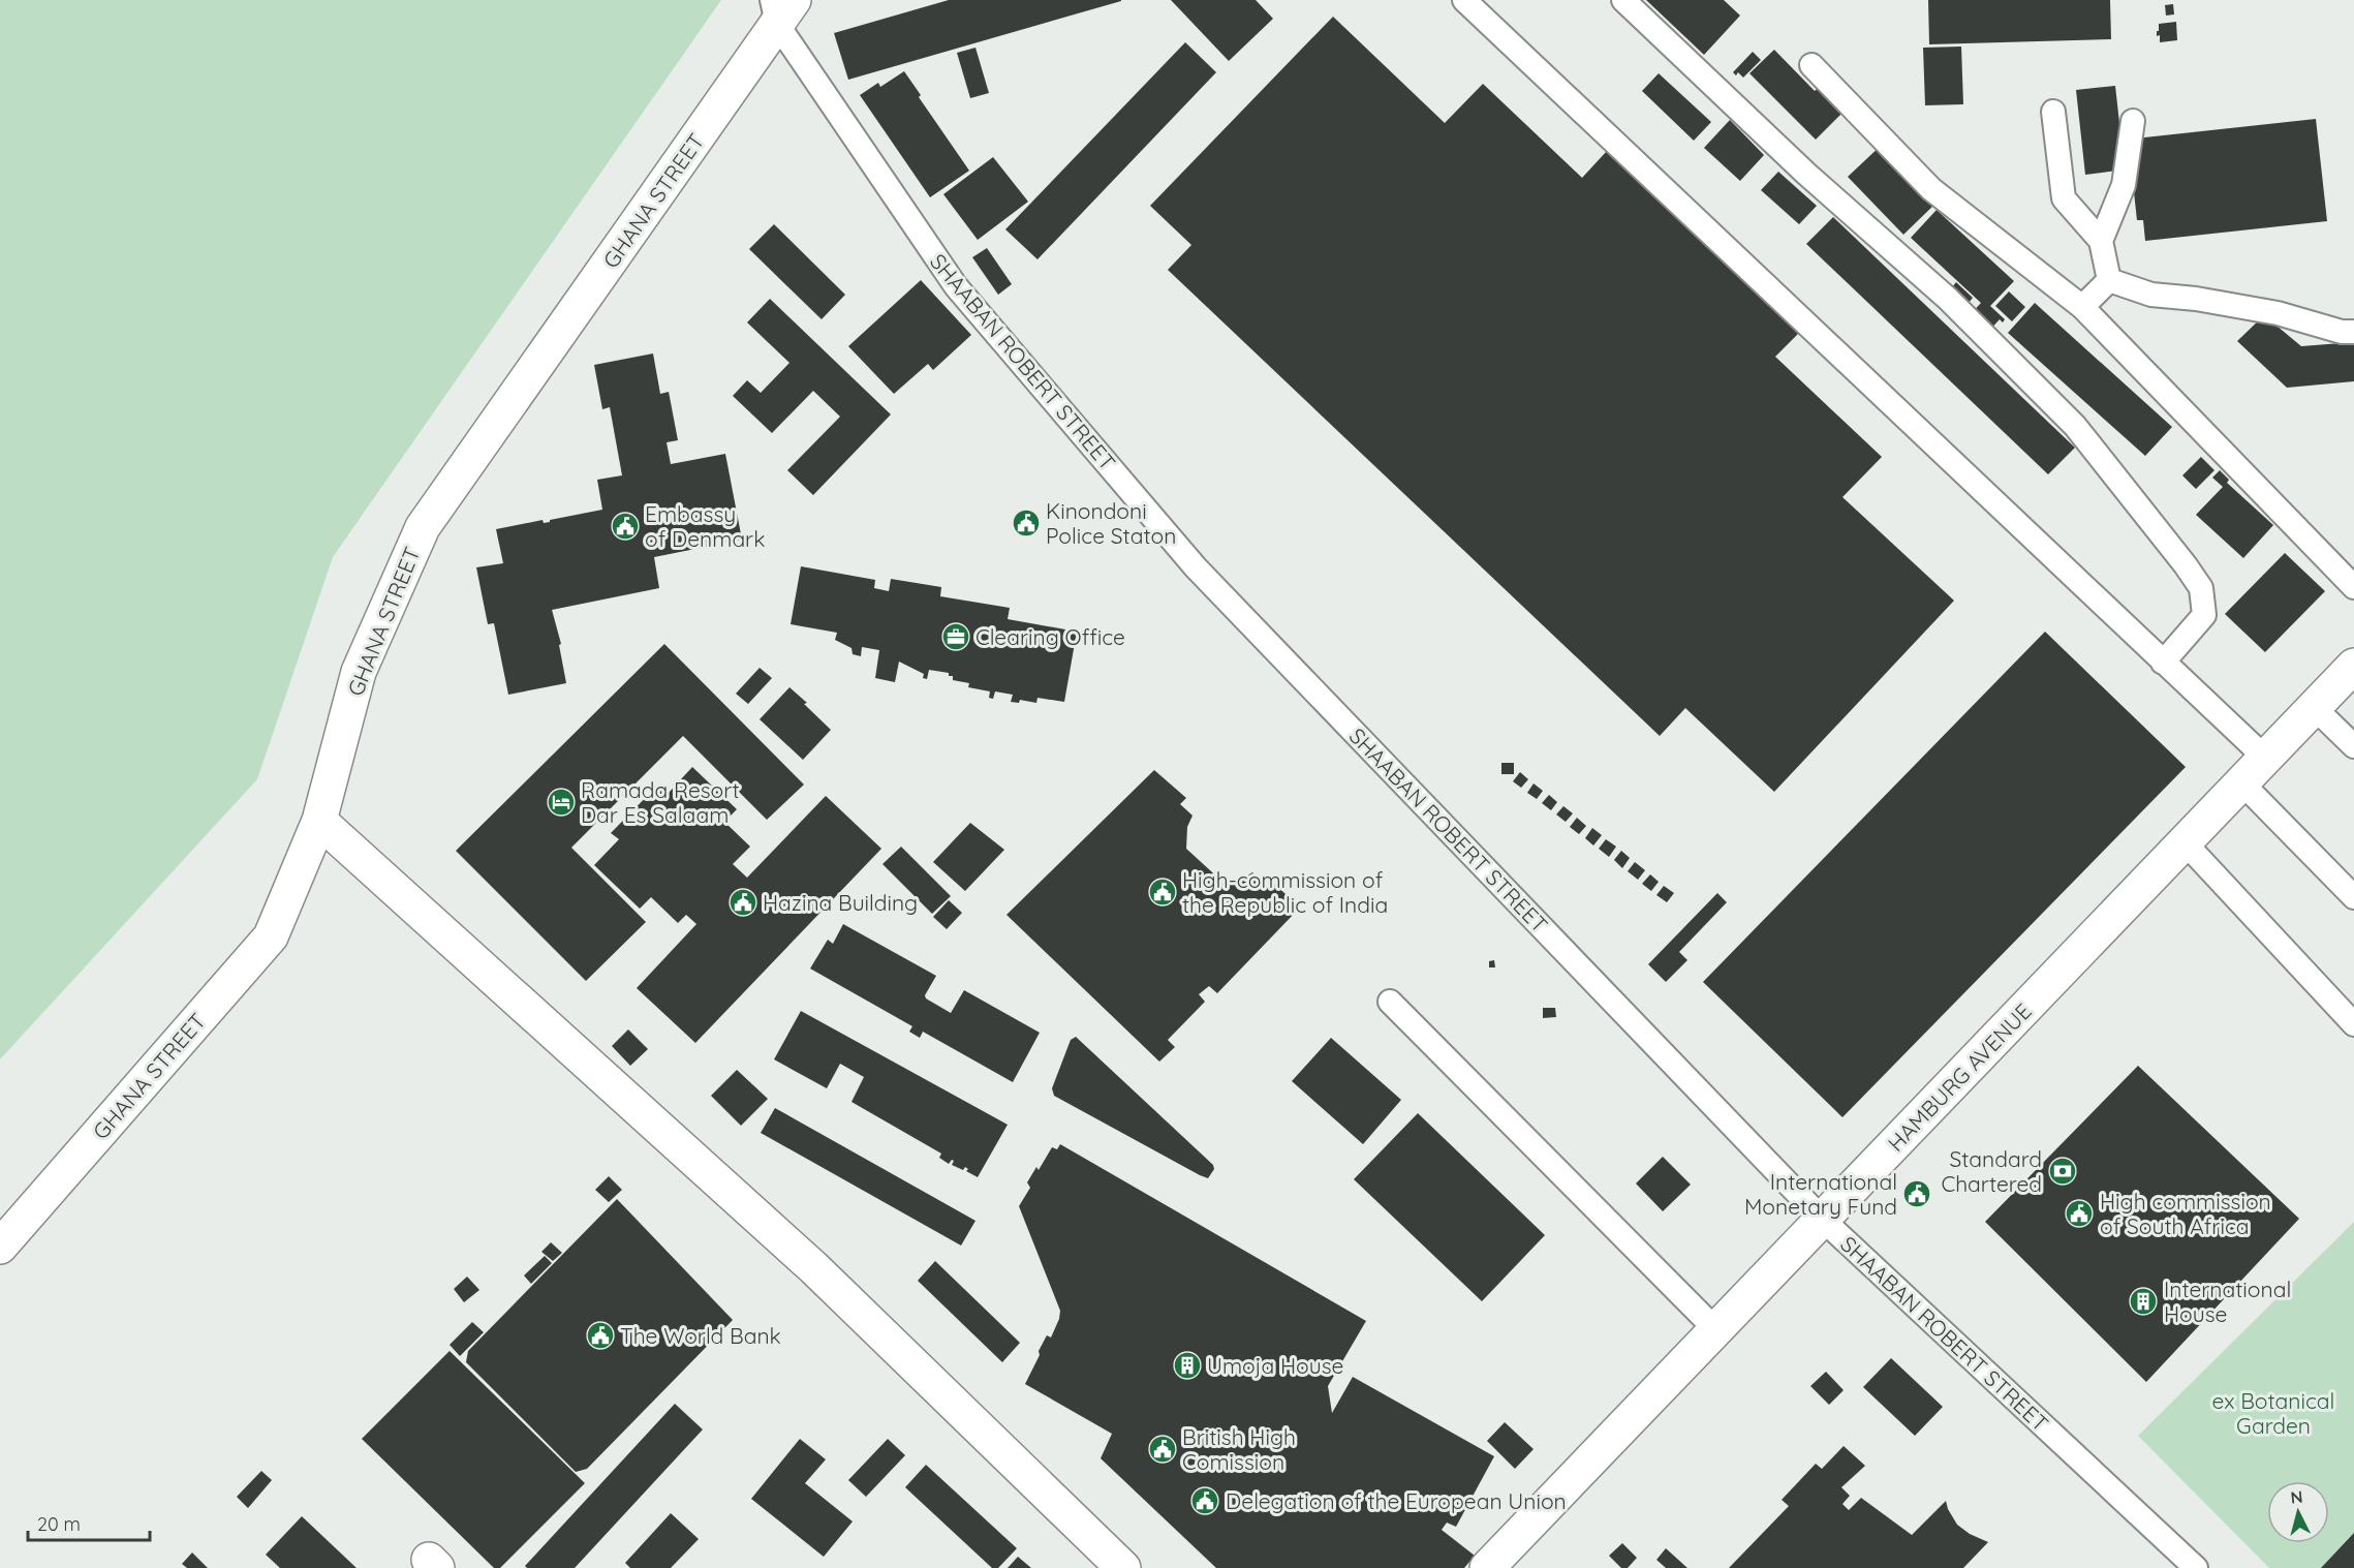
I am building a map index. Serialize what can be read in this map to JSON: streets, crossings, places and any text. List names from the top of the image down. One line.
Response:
{"streets":{"street":["GHANA STREET","HAMBURG AVENUE"],"lane":["SHAABAN ROBERT STREET"]},"crossings":[["GHANA STREET","SHAABAN ROBERT STREET"],["SHAABAN ROBERT STREET","HAMBURG AVENUE"]],"parks":["ex Botanical Garden"],"places":{"public building":["Kinondoni Police Staton","Embassy of Denmark","High-commission of the Republic of India","Hazina Building","International Monetary Fund","High commission of South Africa","The World Bank","British High Comission","Delegation of the European Union"],"office":["Clearing Office"],"hotel":["Ramada Resort Dar Es Salaam"],"bank":["Standard Chartered"],"building":["International House","Umoja House"]},"scale_bar":"20 m","north":"top"}
